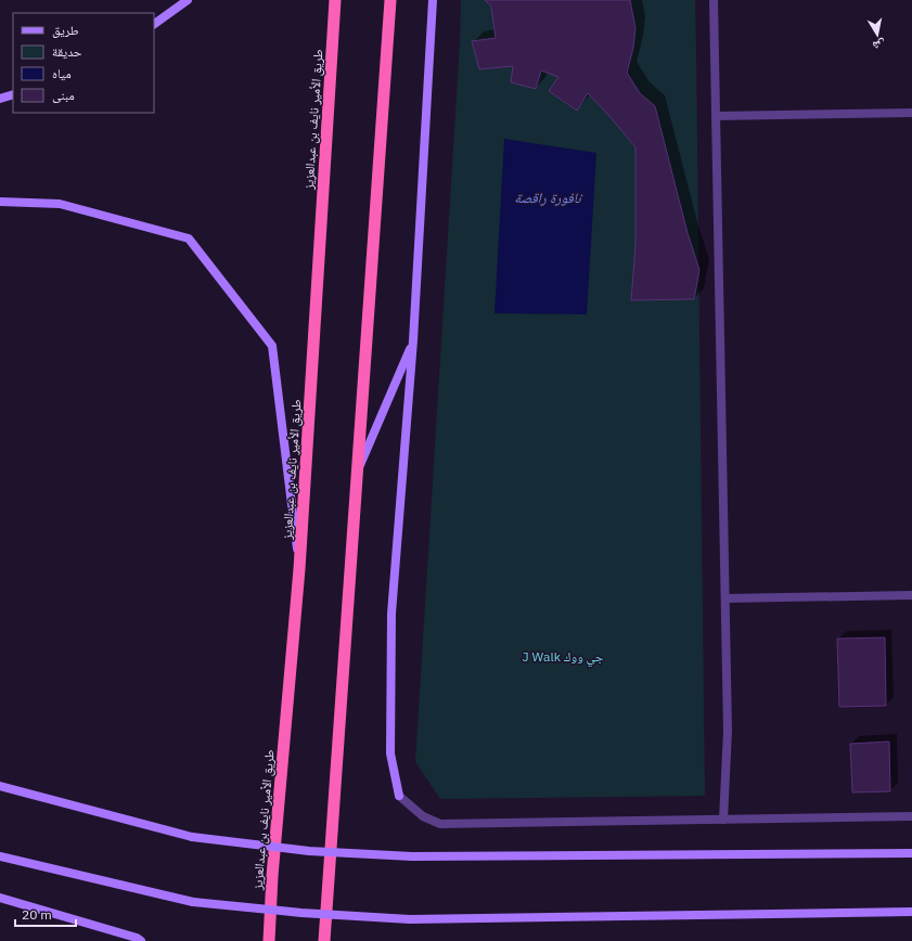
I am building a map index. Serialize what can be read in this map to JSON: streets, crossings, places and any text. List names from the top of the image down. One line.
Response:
{"streets":{"highway":["طريق الأمير نايف بن عبدالعزيز"]},"water":["نافورة راقصة"],"parks":["J Walk جي ووك"],"legend":["طريق","حديقة","مياه","مبنى"],"scale_bar":"20 m","north":"bottom"}
